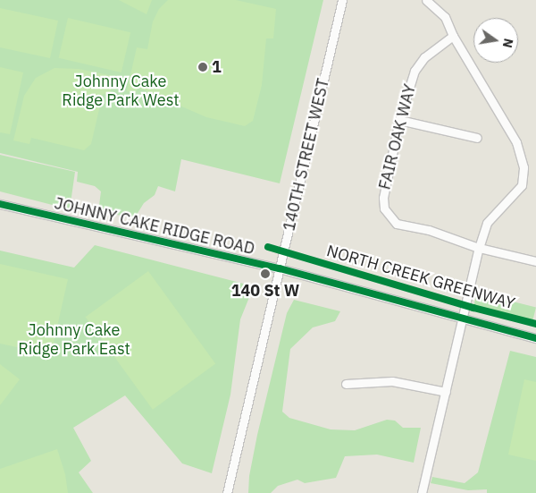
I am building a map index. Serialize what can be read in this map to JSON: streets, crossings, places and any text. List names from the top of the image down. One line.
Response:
{"streets":{"street":["FAIR OAK WAY","140TH STREET WEST","JOHNNY CAKE RIDGE ROAD"],"cycle path":["NORTH CREEK GREENWAY"]},"crossings":[["140TH STREET WEST","JOHNNY CAKE RIDGE ROAD"]],"parks":["Johnny Cake Ridge Park West","Johnny Cake Ridge Park East"],"places":["1","140 St W"],"north":"right"}
